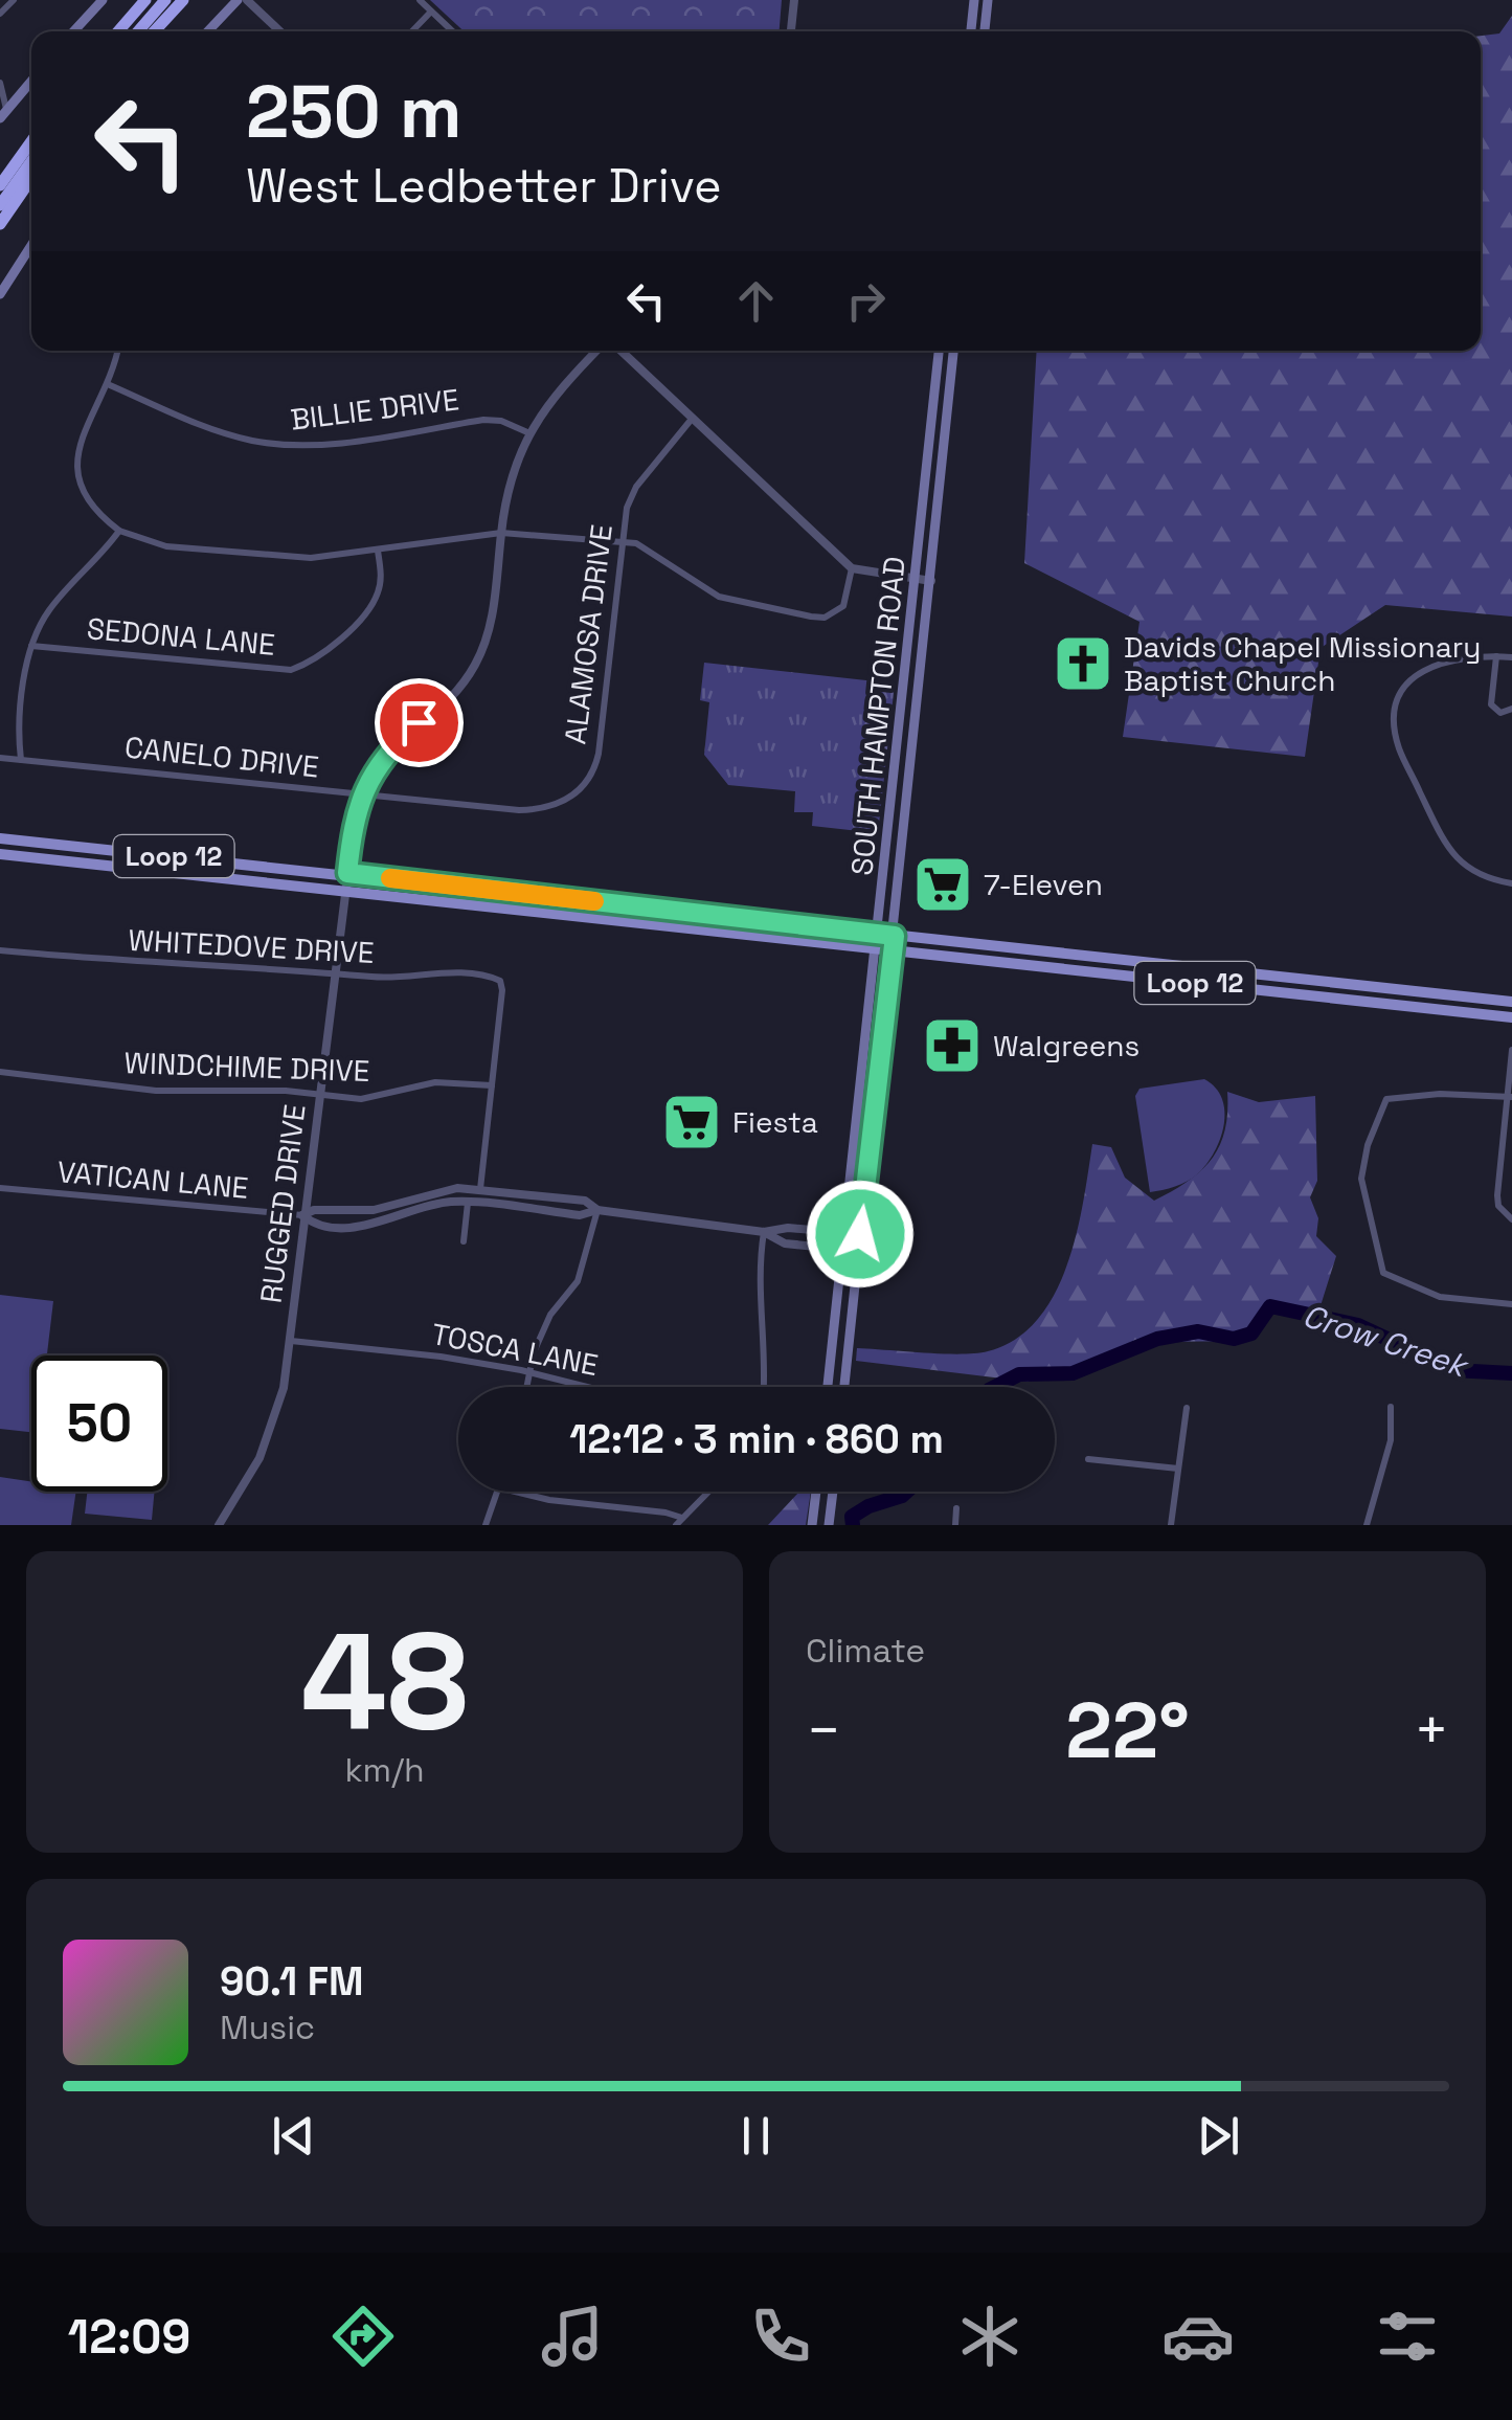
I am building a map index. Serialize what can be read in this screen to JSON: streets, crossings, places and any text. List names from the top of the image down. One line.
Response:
{"streets":{"main road":["SOUTH HAMPTON ROAD","Loop 12"],"street":["BILLIE DRIVE","ALAMOSA DRIVE","SEDONA LANE","CANELO DRIVE","WHITEDOVE DRIVE","WINDCHIME DRIVE","VATICAN LANE","RUGGED DRIVE","TOSCA LANE"]},"crossings":[["ALAMOSA DRIVE","CANELO DRIVE"],["SOUTH HAMPTON ROAD","Loop 12"],["SOUTH HAMPTON ROAD","VATICAN LANE"],["CANELO DRIVE","RUGGED DRIVE"],["Loop 12","RUGGED DRIVE"],["WHITEDOVE DRIVE","WINDCHIME DRIVE"],["WHITEDOVE DRIVE","RUGGED DRIVE"],["WINDCHIME DRIVE","RUGGED DRIVE"],["VATICAN LANE","RUGGED DRIVE"],["RUGGED DRIVE","TOSCA LANE"]],"water":["Crow Creek"],"places":{"church":["Davids Chapel Missionary Baptist Church"],"supermarket":["7-Eleven","Fiesta"],"pharmacy":["Walgreens"]},"page":{"turn":["250 m","West Ledbetter Drive"],"limit":"50","trip":"12:12 · 3 min · 860 m","tile":[["48","km/h"],"Climate"],"heat":["−","22°","+"],"song":["90.1 FM","Music"],"tabs":"12:09"}}
